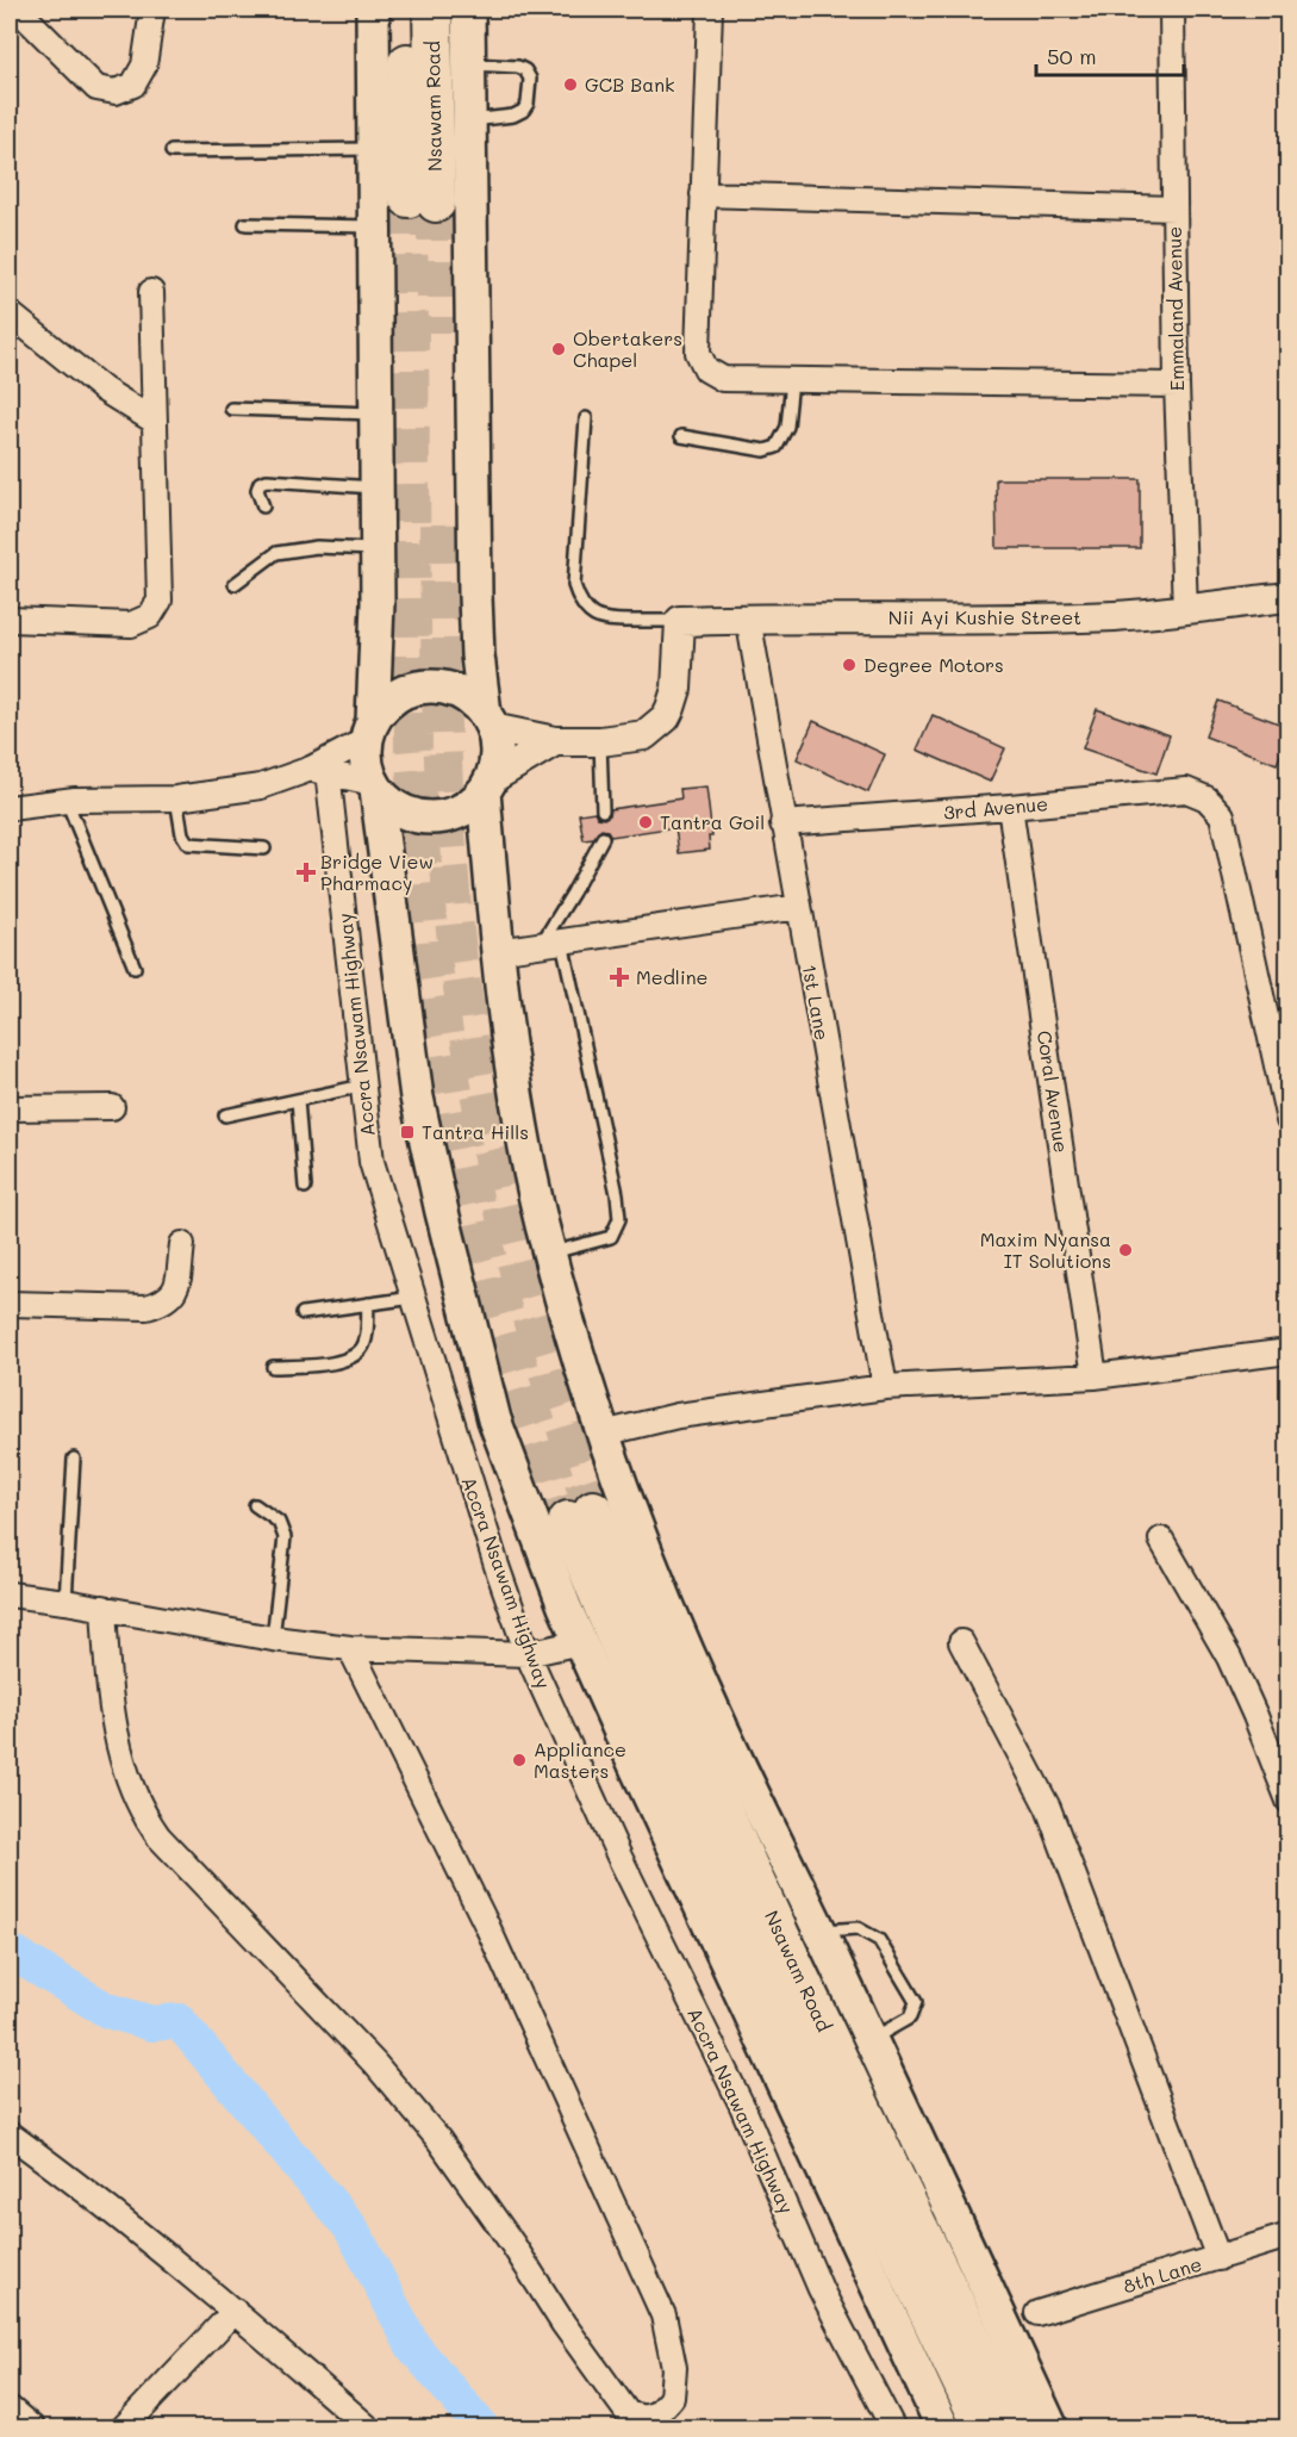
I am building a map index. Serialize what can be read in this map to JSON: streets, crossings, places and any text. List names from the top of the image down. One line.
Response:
{"streets":{"highway":["Nsawam Road"],"street":["Emmaland Avenue","Nii Ayi Kushie Street","3rd Avenue","1st Lane","Accra Nsawam Highway","Coral Avenue","8th Lane"]},"crossings":[["Emmaland Avenue","Nii Ayi Kushie Street"],["Nii Ayi Kushie Street","1st Lane"],["3rd Avenue","1st Lane"],["3rd Avenue","Coral Avenue"]],"places":{"other":["GCB Bank","Obertakers Chapel","Degree Motors","Tantra Goil","Maxim Nyansa IT Solutions","Appliance Masters"],"health":["Bridge View Pharmacy","Medline"],"transit":["Tantra Hills"]},"scale_bar":"50 m"}
